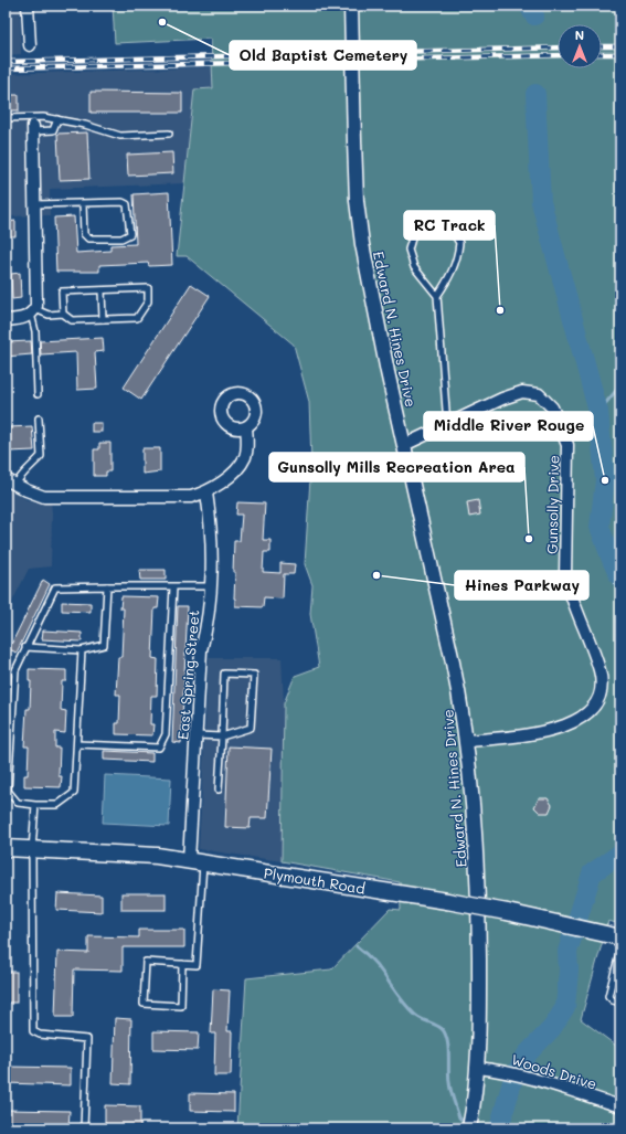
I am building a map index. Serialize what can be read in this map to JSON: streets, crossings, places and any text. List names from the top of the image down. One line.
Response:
{"streets":{"main road":["Plymouth Road"],"street":["Edward N. Hines Drive","Gunsolly Drive","East Spring Street","Woods Drive"]},"crossings":[["Edward N. Hines Drive","Gunsolly Drive"],["Edward N. Hines Drive","Woods Drive"],["East Spring Street","Plymouth Road"]],"places":["Old Baptist Cemetery","RC Track","Middle River Rouge","Gunsolly Mills Recreation Area","Hines Parkway"],"north":"top"}
